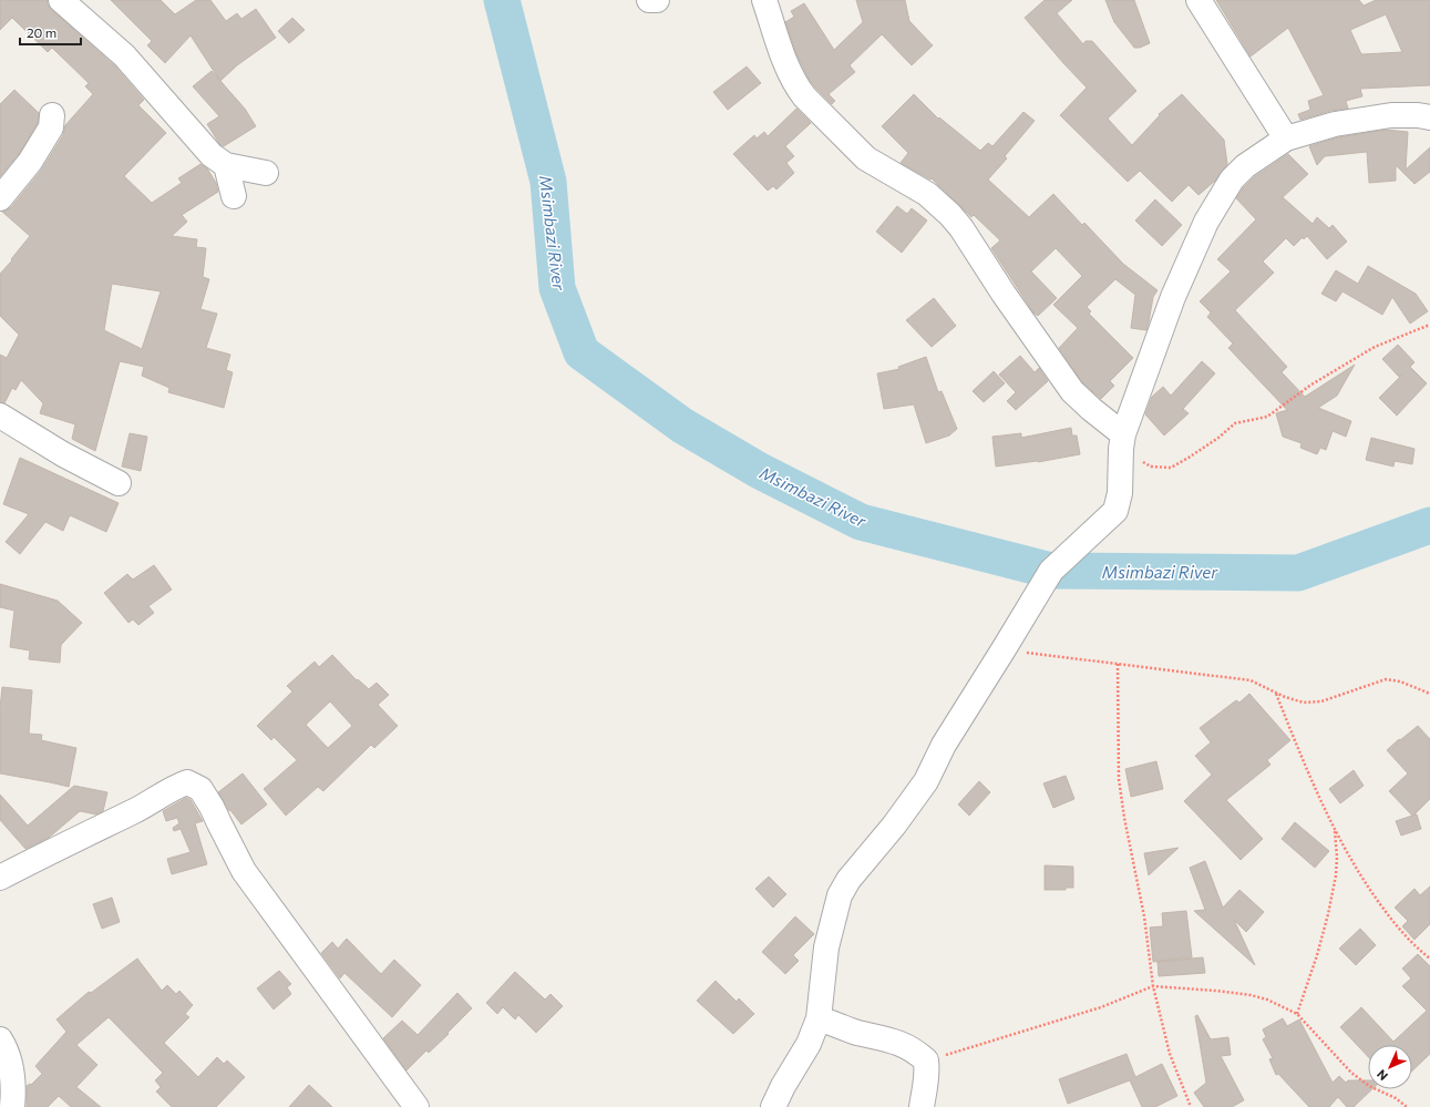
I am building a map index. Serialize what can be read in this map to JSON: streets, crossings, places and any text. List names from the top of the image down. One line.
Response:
{"water":["Msimbazi River"],"scale_bar":"20 m","north":"bottom left"}
